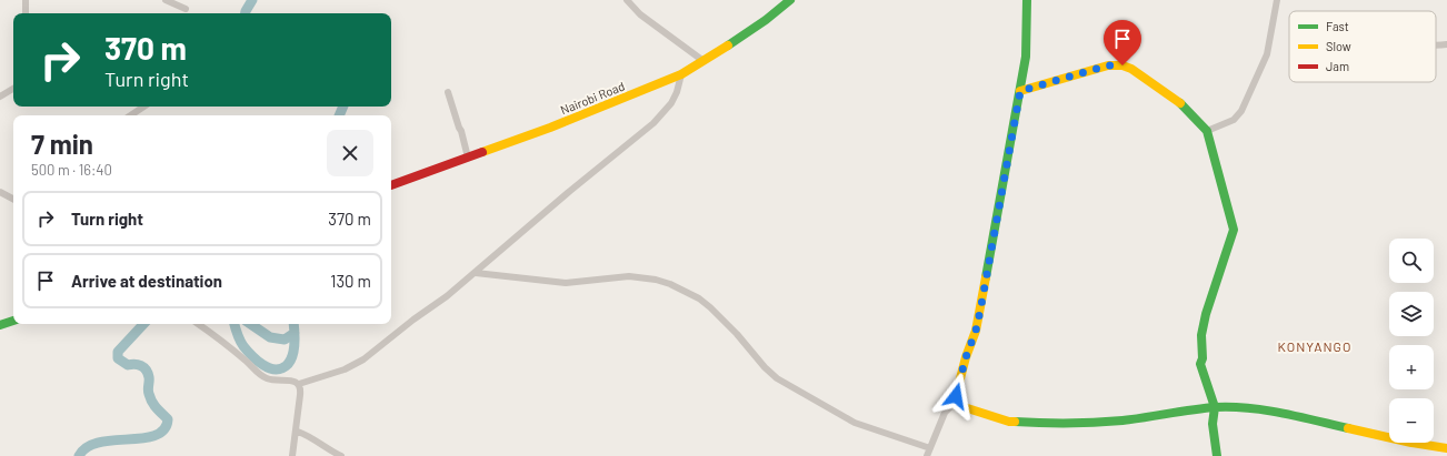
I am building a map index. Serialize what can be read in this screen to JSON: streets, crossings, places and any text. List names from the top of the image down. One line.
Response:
{"streets":{"main road":["Nairobi Road"]},"districts":["KONYANGO"],"legend":["Fast","Slow","Jam"],"page":{"turn":["370 m","Turn right"],"heading":["7 min","500 m · 16:40"],"list":[{"name":"Turn right","value":"370 m"},{"name":"Arrive at destination","value":"130 m"}],"map_buttons":["+","−"]}}
